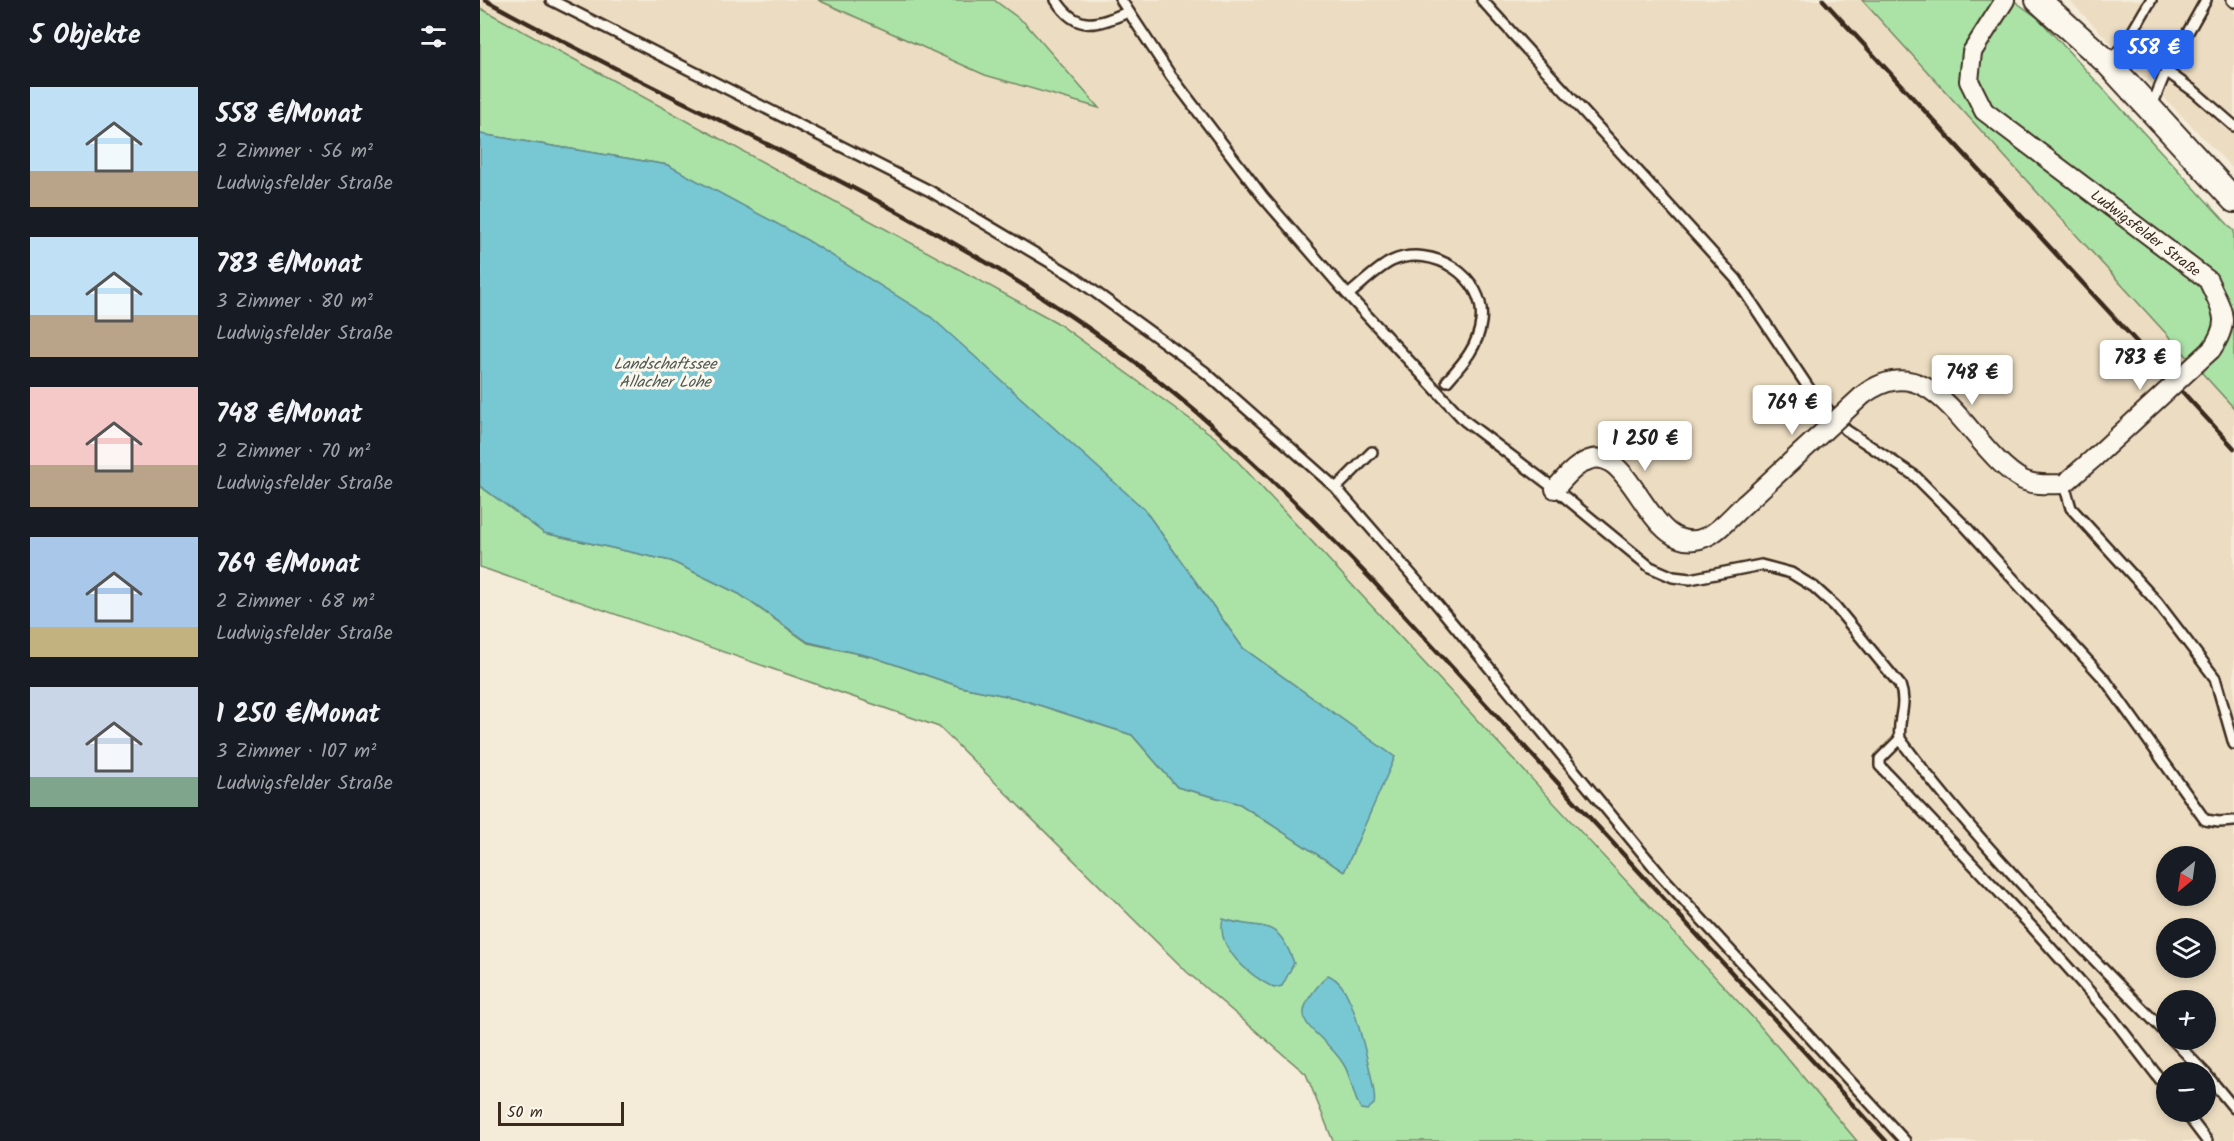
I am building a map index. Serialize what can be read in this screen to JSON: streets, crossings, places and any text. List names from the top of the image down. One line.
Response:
{"streets":{"street":["Ludwigsfelder Straße"]},"water":["Landschaftssee Allacher Lohe"],"scale_bar":"50 m","north":"bottom left","page":{"heading":"5 Objekte","price":["558 €","783 €","748 €","769 €","1 250 €"],"list":[{"name":"558 €/Monat","note":"2 Zimmer · 56 m² · Ludwigsfelder Straße"},{"name":"783 €/Monat","note":"3 Zimmer · 80 m² · Ludwigsfelder Straße"},{"name":"748 €/Monat","note":"2 Zimmer · 70 m² · Ludwigsfelder Straße"},{"name":"769 €/Monat","note":"2 Zimmer · 68 m² · Ludwigsfelder Straße"},{"name":"1 250 €/Monat","note":"3 Zimmer · 107 m² · Ludwigsfelder Straße"}],"map_buttons":["+","−"],"scale":"50 m"}}
